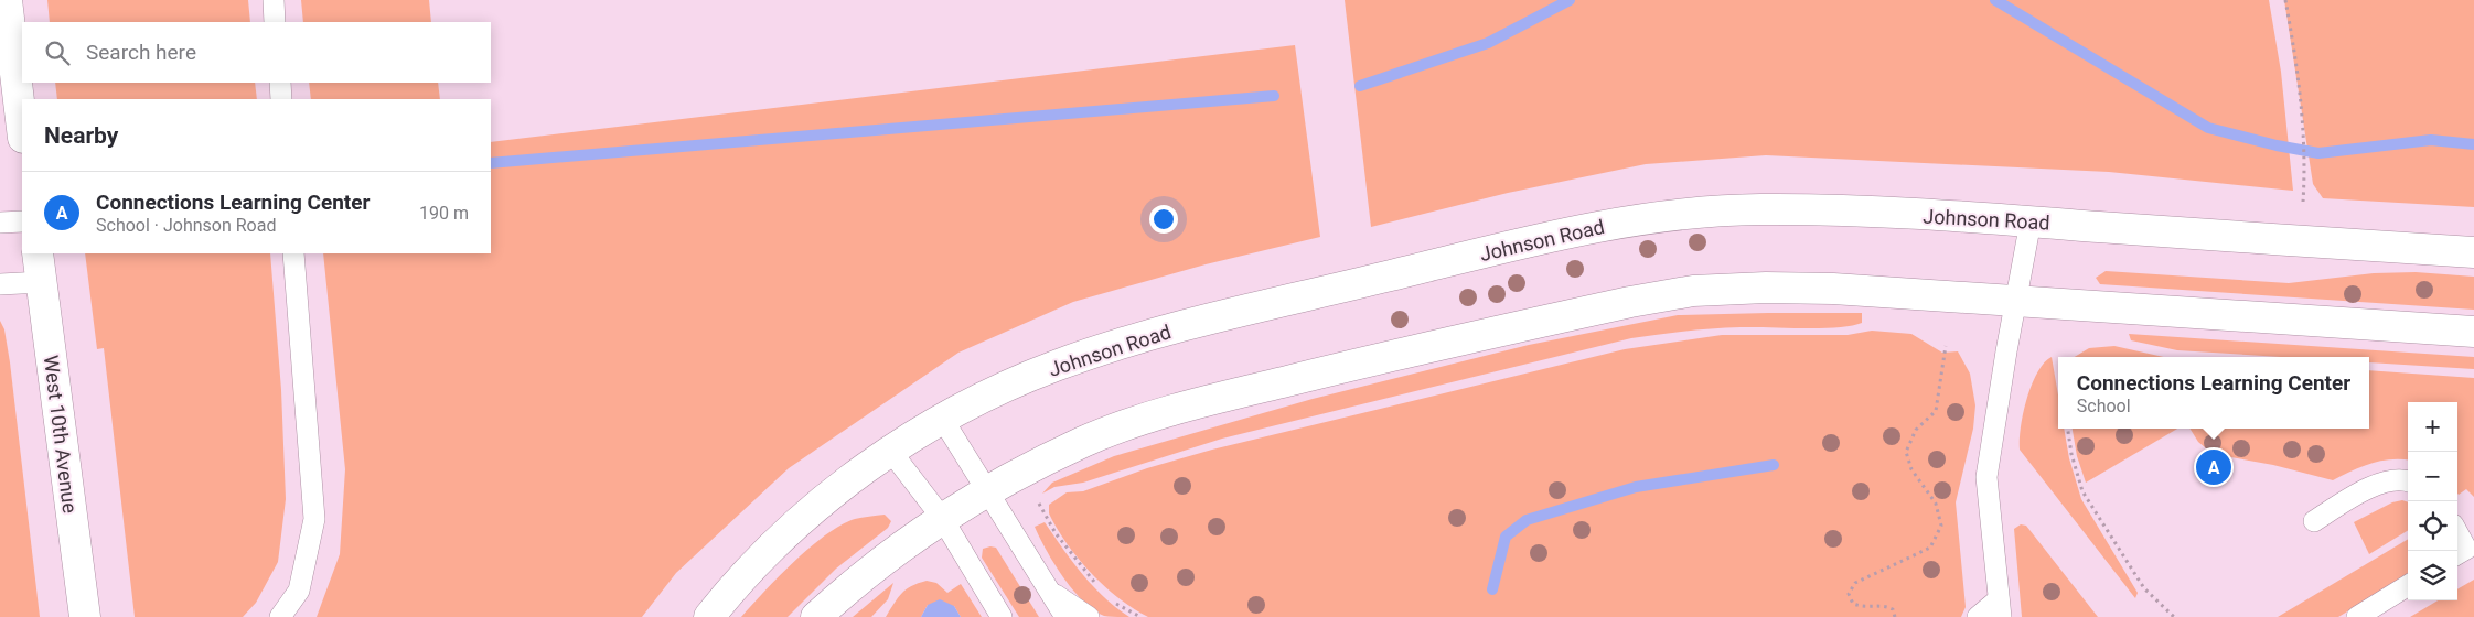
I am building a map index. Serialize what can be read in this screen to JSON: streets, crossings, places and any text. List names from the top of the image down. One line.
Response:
{"streets":{"main road":["Johnson Road","West 10th Avenue"]},"page":{"search":"Search here","heading":"Nearby","list":[{"mark":"A","name":"Connections Learning Center","note":"School · Johnson Road","value":"190 m"}],"popup":["Connections Learning Center","School"],"map_buttons":["+","−"],"pins":"A"}}
